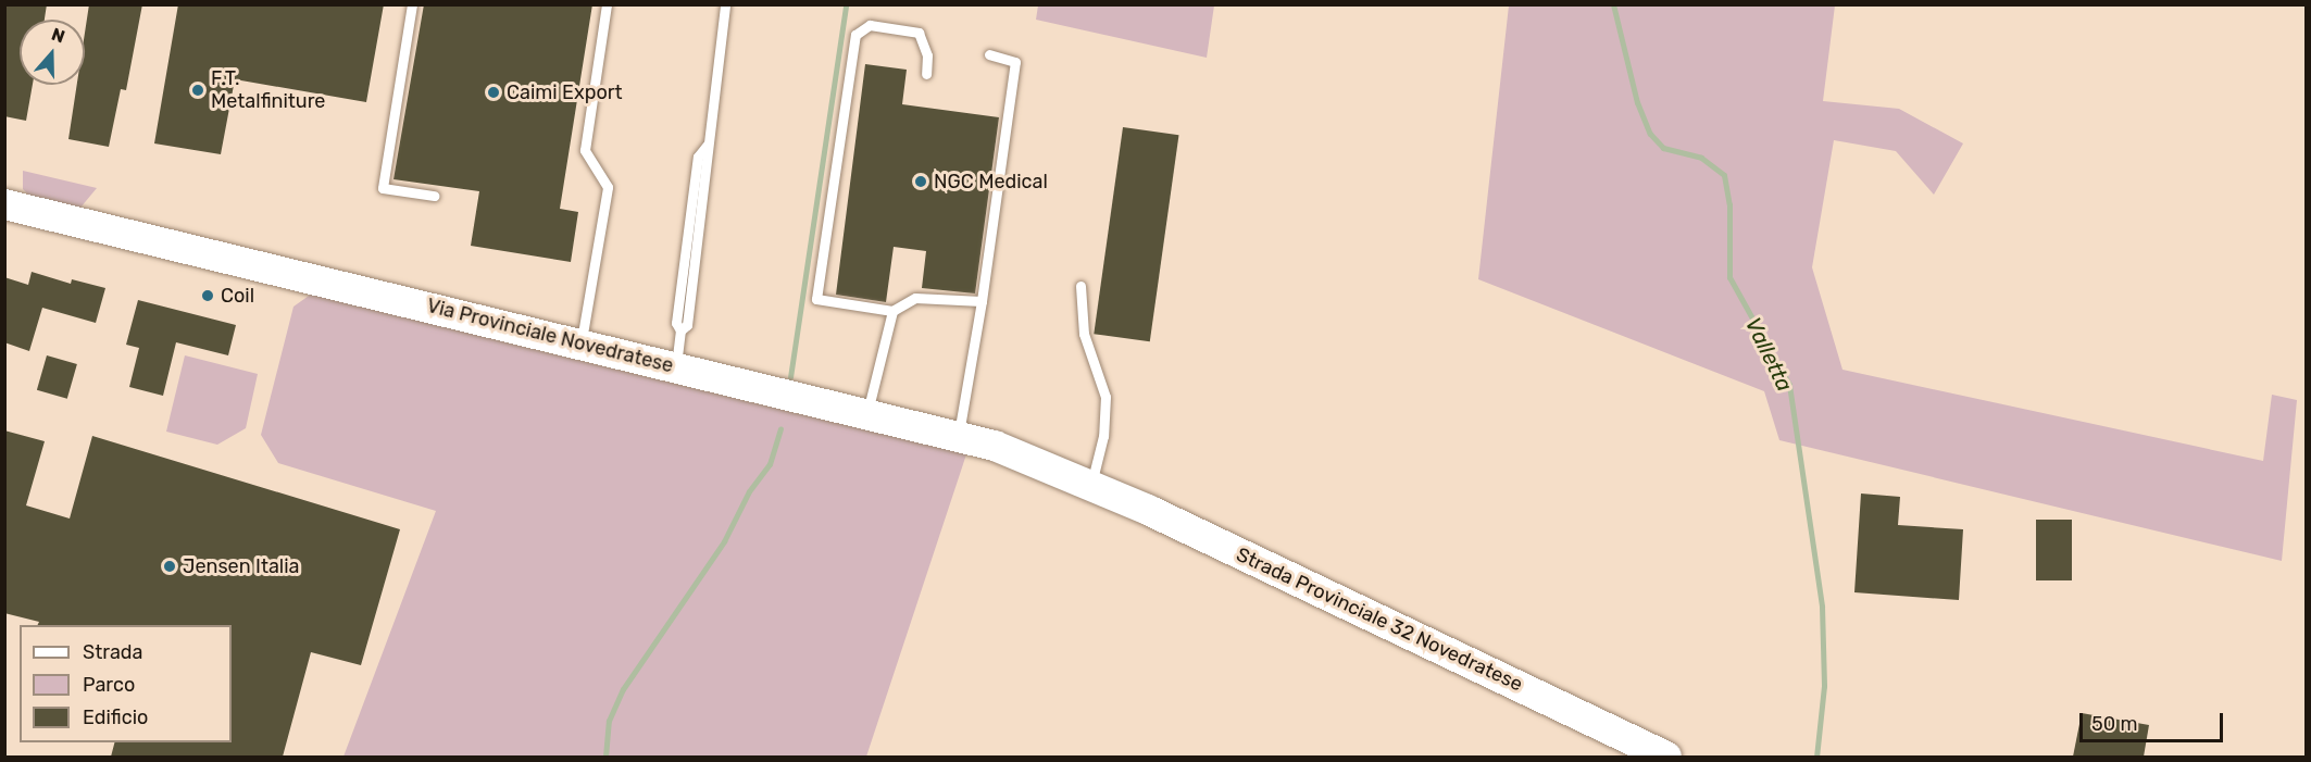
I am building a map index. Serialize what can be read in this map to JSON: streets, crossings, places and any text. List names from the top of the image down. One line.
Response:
{"streets":{"main road":["Via Provinciale Novedratese","Strada Provinciale 32 Novedratese"]},"crossings":[["Via Provinciale Novedratese","Strada Provinciale 32 Novedratese"]],"water":["Valletta"],"places":["F.T. Metalfiniture","Caimi Export","NGC Medical","Coil","Jensen Italia"],"legend":["Strada","Parco","Edificio"],"scale_bar":"50 m","north":"top"}
